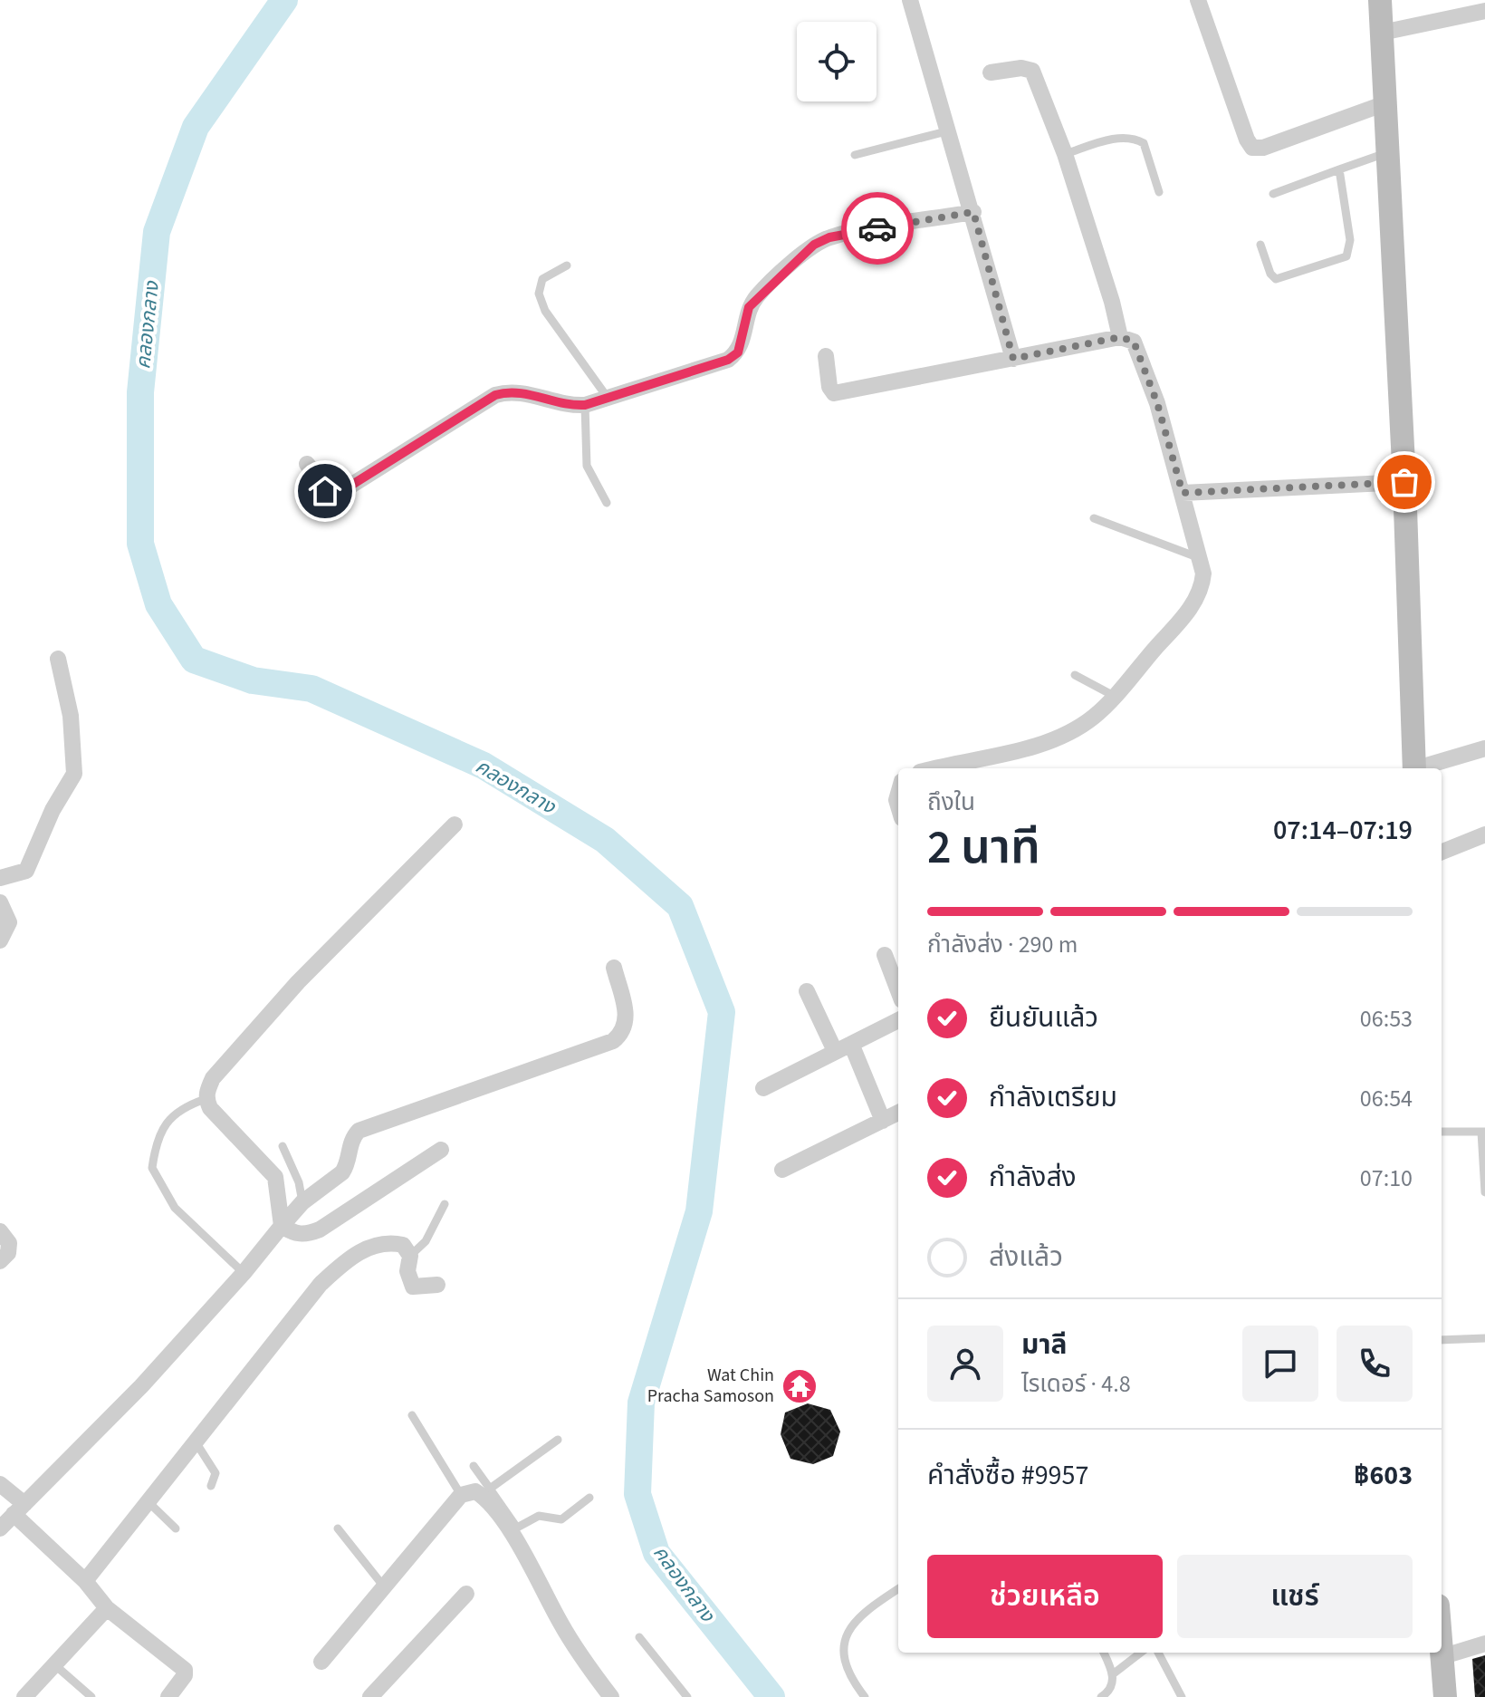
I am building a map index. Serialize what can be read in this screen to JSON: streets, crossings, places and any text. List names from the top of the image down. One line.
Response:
{"water":["คลองกลาง"],"places":{"temple":["Wat Chin Pracha Samoson"]},"page":{"heading":["2 นาที","ถึงใน","07:14–07:19"],"panel":["มาลี","ไรเดอร์ · 4.8","คำสั่งซื้อ #9957","฿603"],"bar":"กำลังส่ง · 290 m","list":[["ยืนยันแล้ว","06:53"],["กำลังเตรียม","06:54"],["กำลังส่ง","07:10"],"ส่งแล้ว"],"buttons":["ช่วยเหลือ","แชร์"]}}
